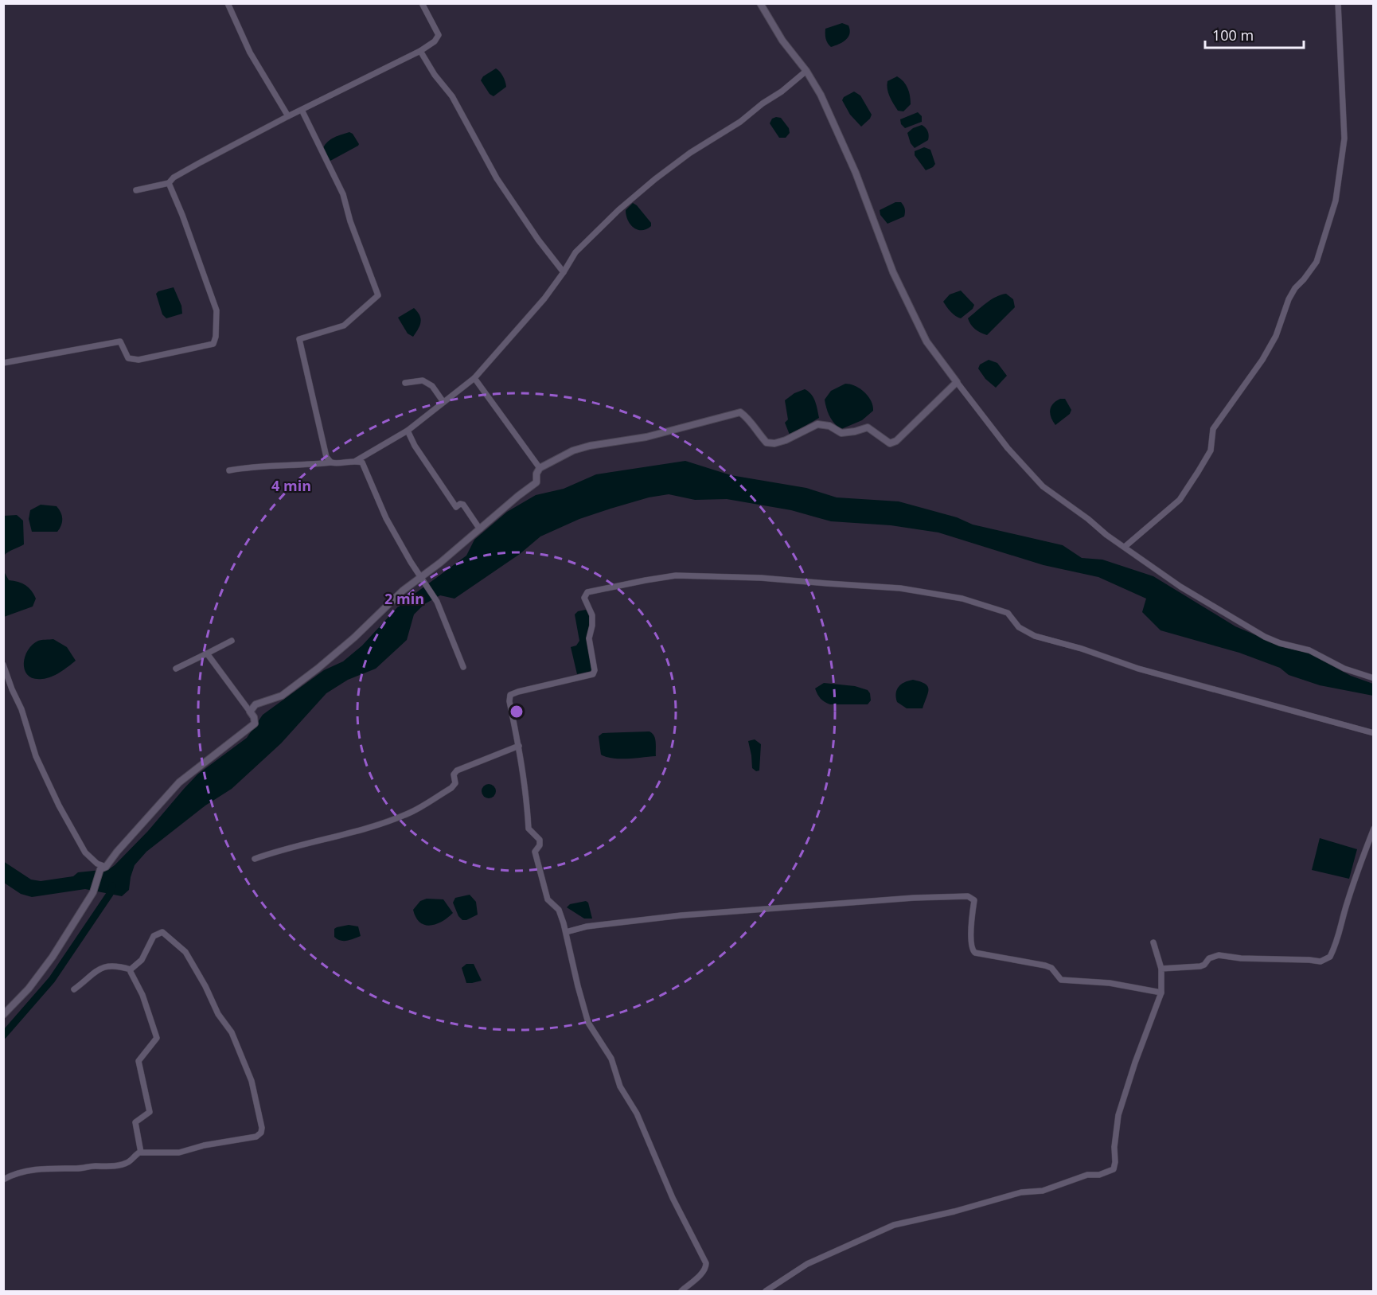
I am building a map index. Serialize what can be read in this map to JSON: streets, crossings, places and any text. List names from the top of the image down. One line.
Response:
{"scale_bar":"100 m","rings":["4 min","2 min"]}
